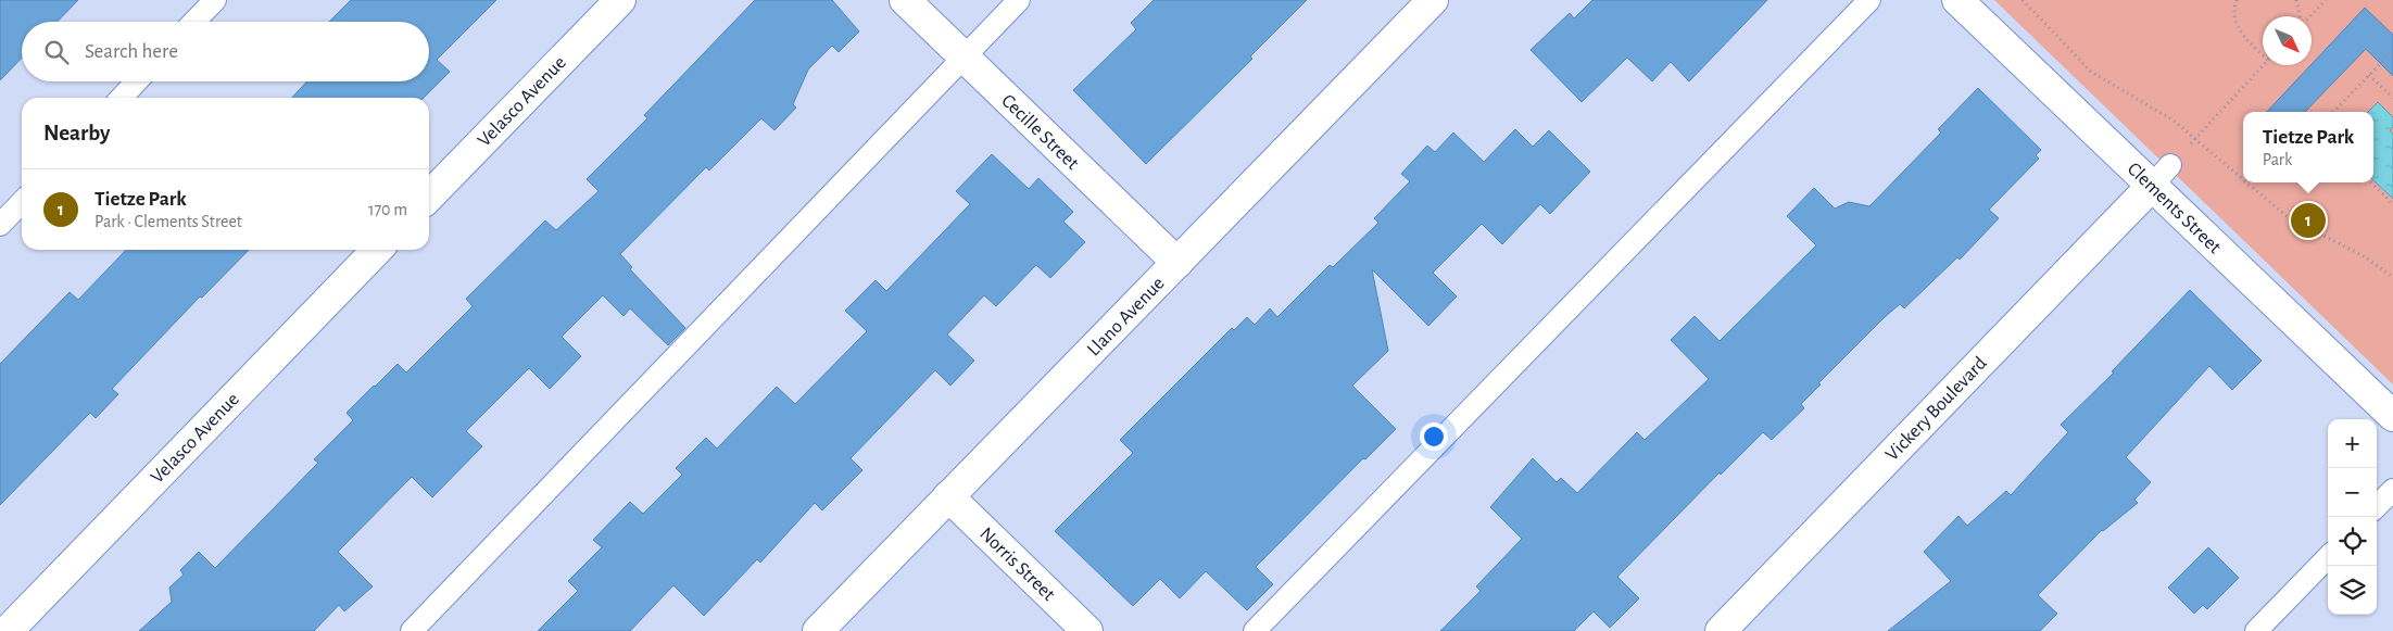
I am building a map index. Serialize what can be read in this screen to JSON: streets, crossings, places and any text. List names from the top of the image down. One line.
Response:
{"streets":{"street":["Velasco Avenue","Cecille Street","Clements Street","Llano Avenue","Vickery Boulevard","Norris Street"]},"crossings":[["Cecille Street","Llano Avenue"],["Clements Street","Vickery Boulevard"],["Llano Avenue","Norris Street"]],"north":"bottom right","page":{"search":"Search here","heading":"Nearby","popup":["Tietze Park","Park"],"list":[{"mark":"1","name":"Tietze Park","note":"Park · Clements Street","value":"170 m"}],"pins":"1","map_buttons":["+","−"]}}
